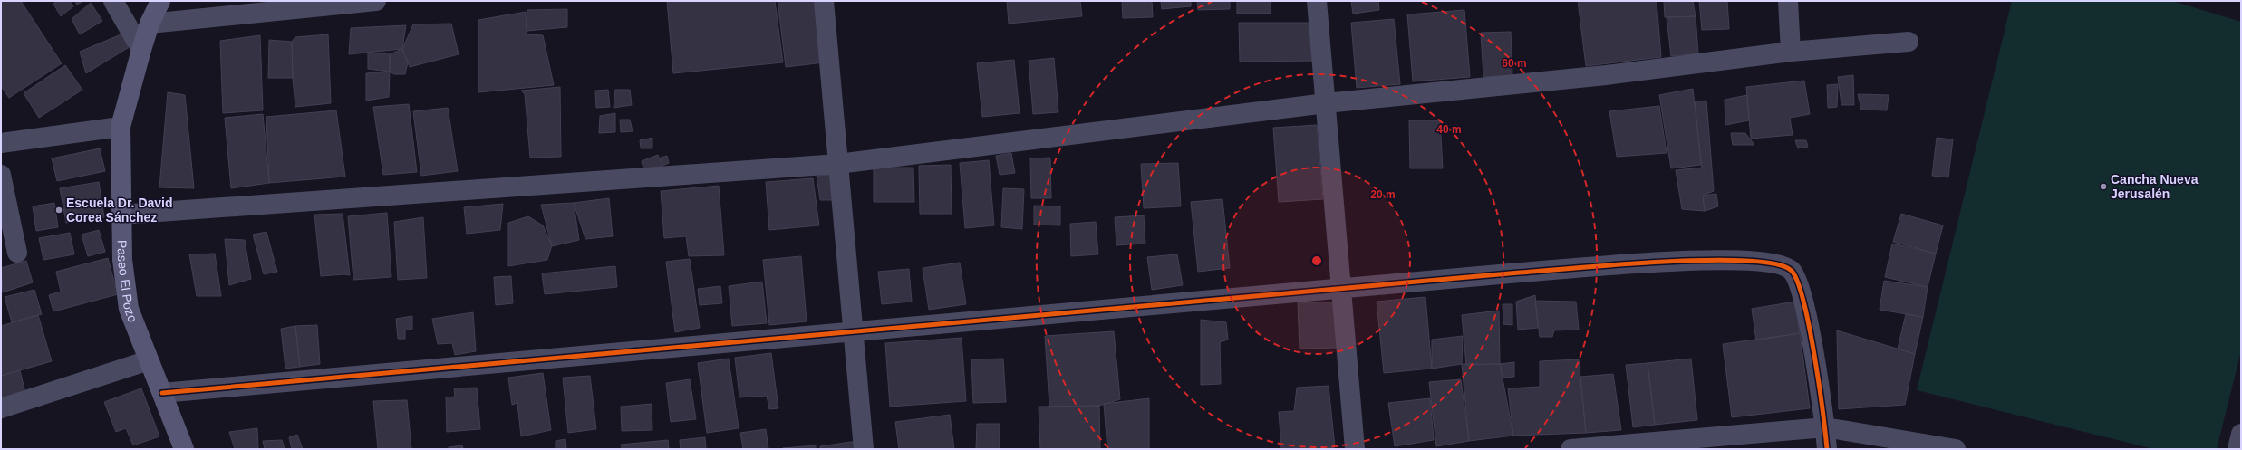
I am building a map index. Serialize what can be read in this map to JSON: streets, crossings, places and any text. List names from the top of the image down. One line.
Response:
{"streets":{"street":["Paseo El Pozo"]},"places":["Cancha Nueva Jerusalén","Escuela Dr. David Corea Sánchez"],"rings":["60 m","40 m","20 m"]}
